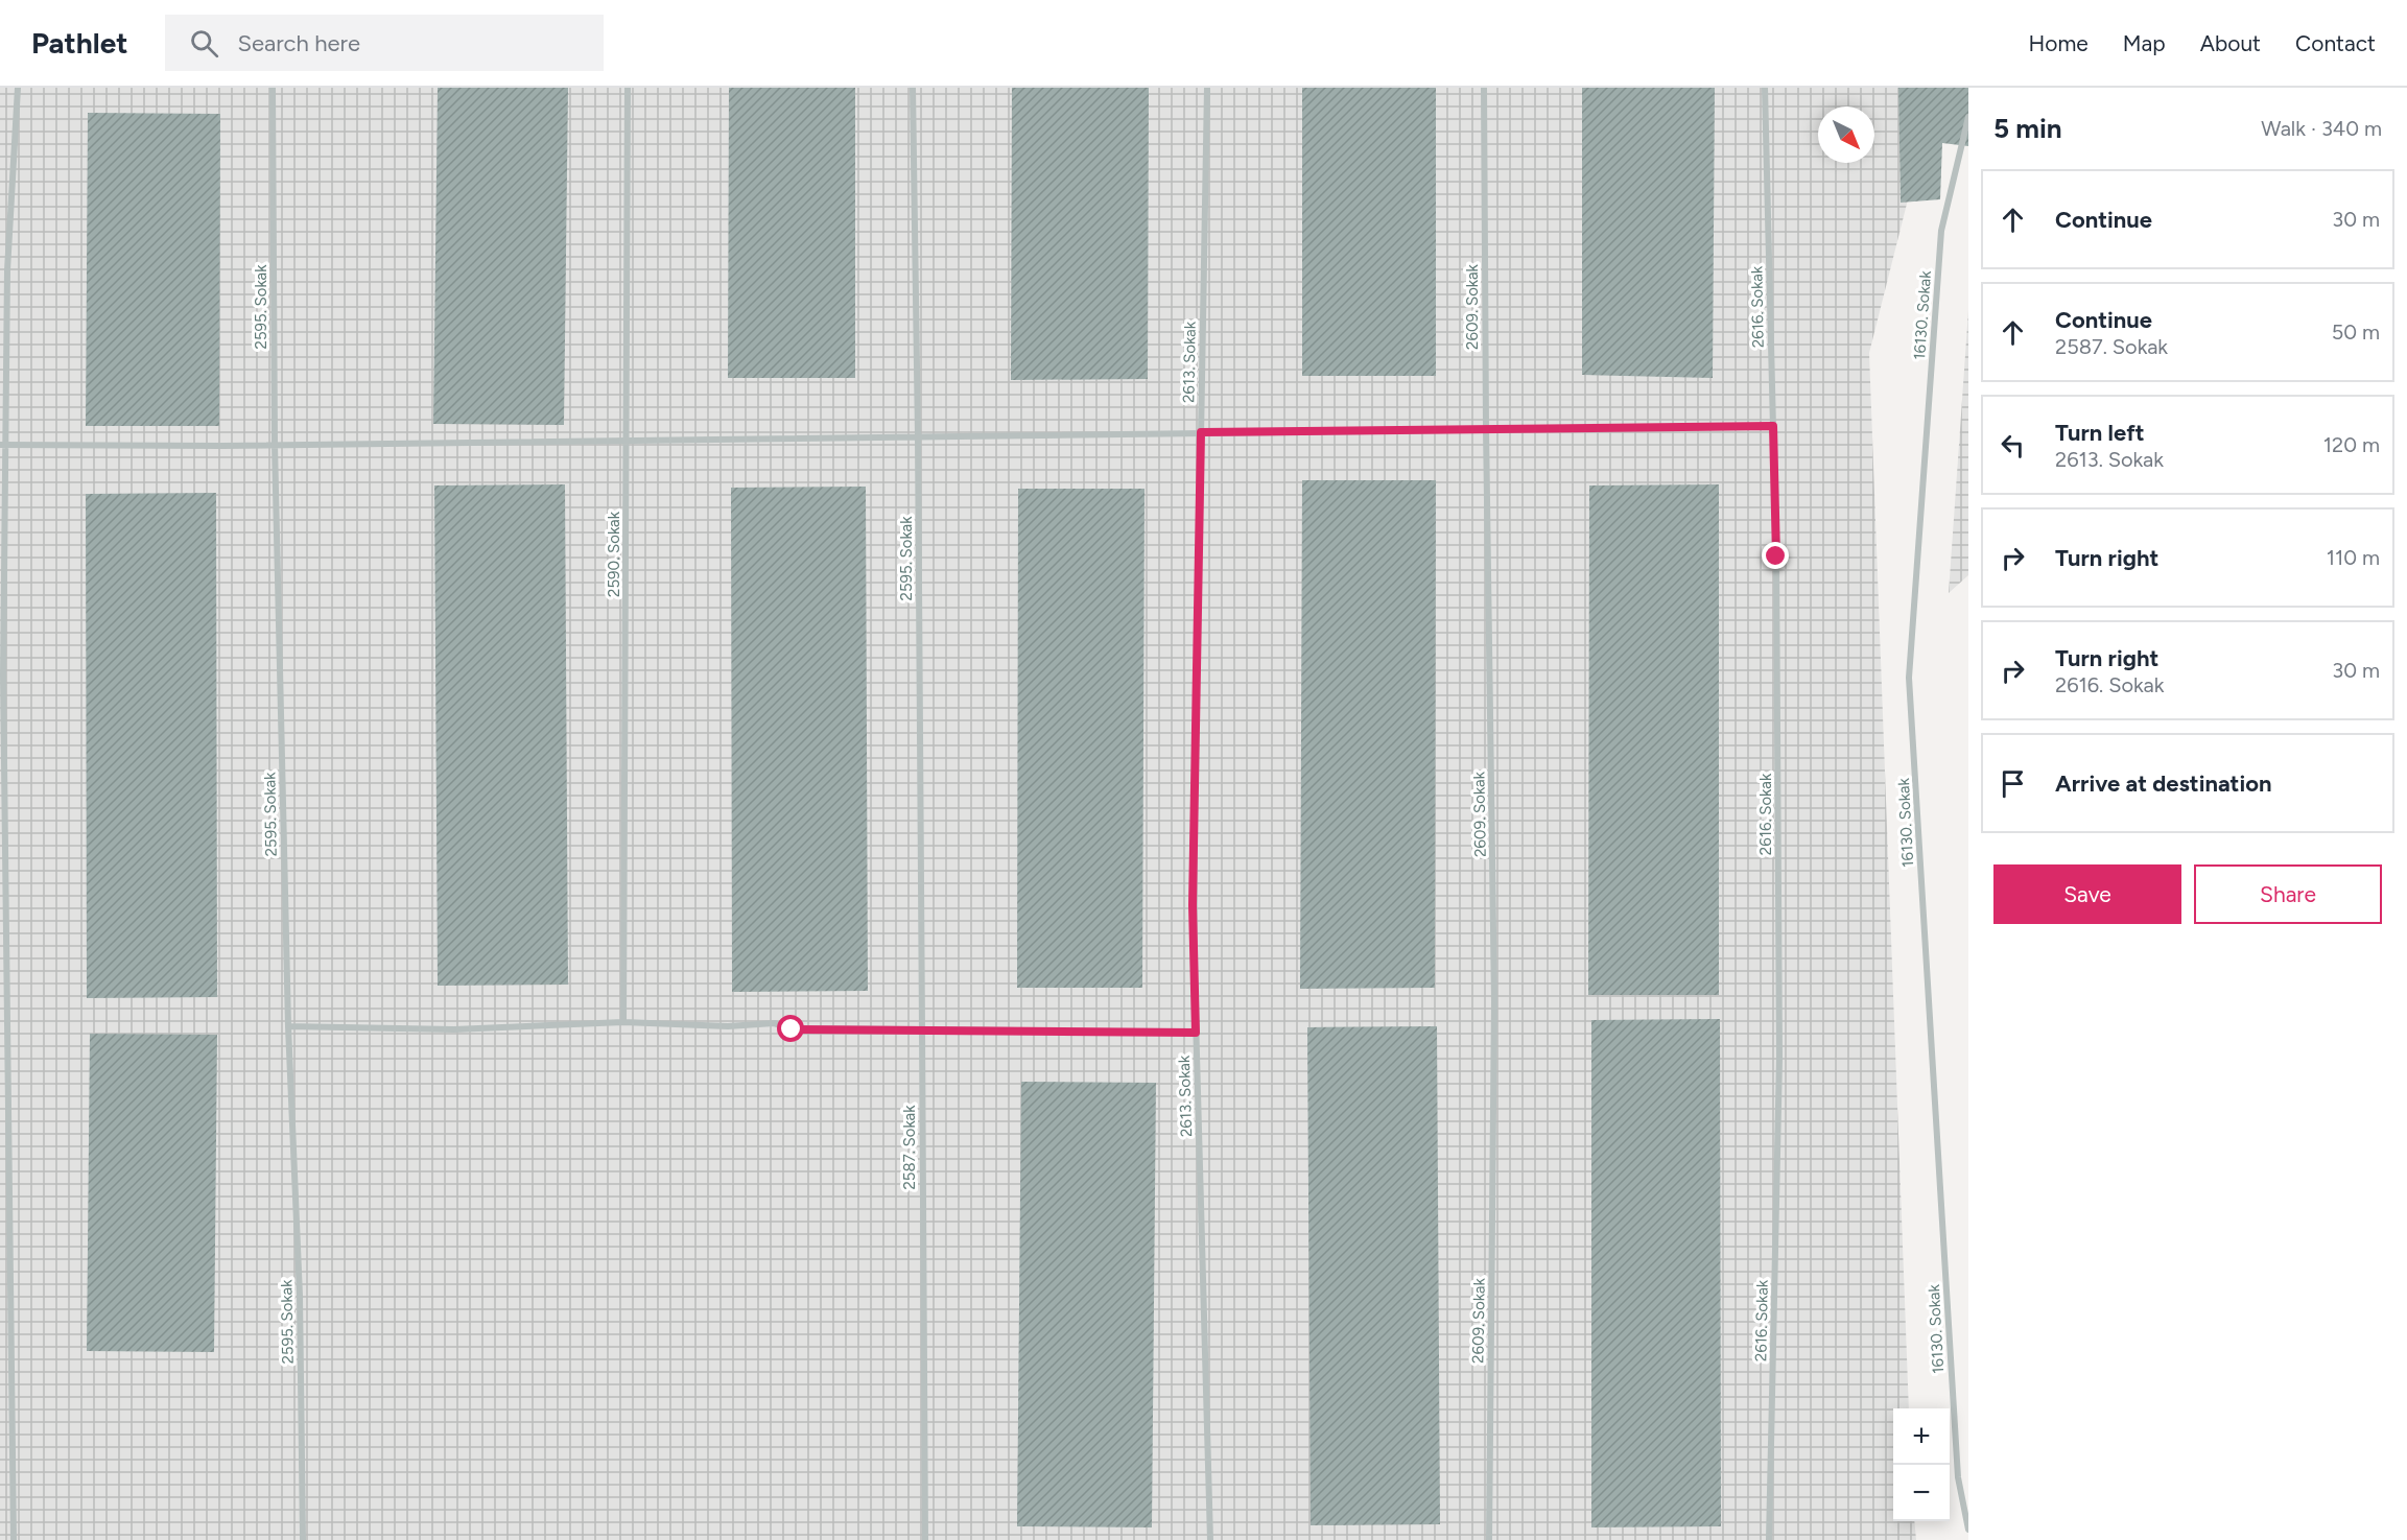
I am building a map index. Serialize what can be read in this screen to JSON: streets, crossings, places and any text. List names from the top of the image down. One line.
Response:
{"streets":{"street":["2595. Sokak","2609. Sokak","2616. Sokak","16130. Sokak","2613. Sokak","2590. Sokak","2587. Sokak"]},"crossings":[["2595. Sokak","2587. Sokak"]],"north":"bottom right","page":{"header":"Pathlet","search":"Search here","nav":["Home","Map","About","Contact"],"heading":["5 min","Walk · 340 m"],"list":[["Continue","30 m"],["Continue","2587. Sokak","50 m"],["Turn left","2613. Sokak","120 m"],["Turn right","110 m"],["Turn right","2616. Sokak","30 m"],"Arrive at destination"],"buttons":["Save","Share"],"map_buttons":["+","−"]}}
